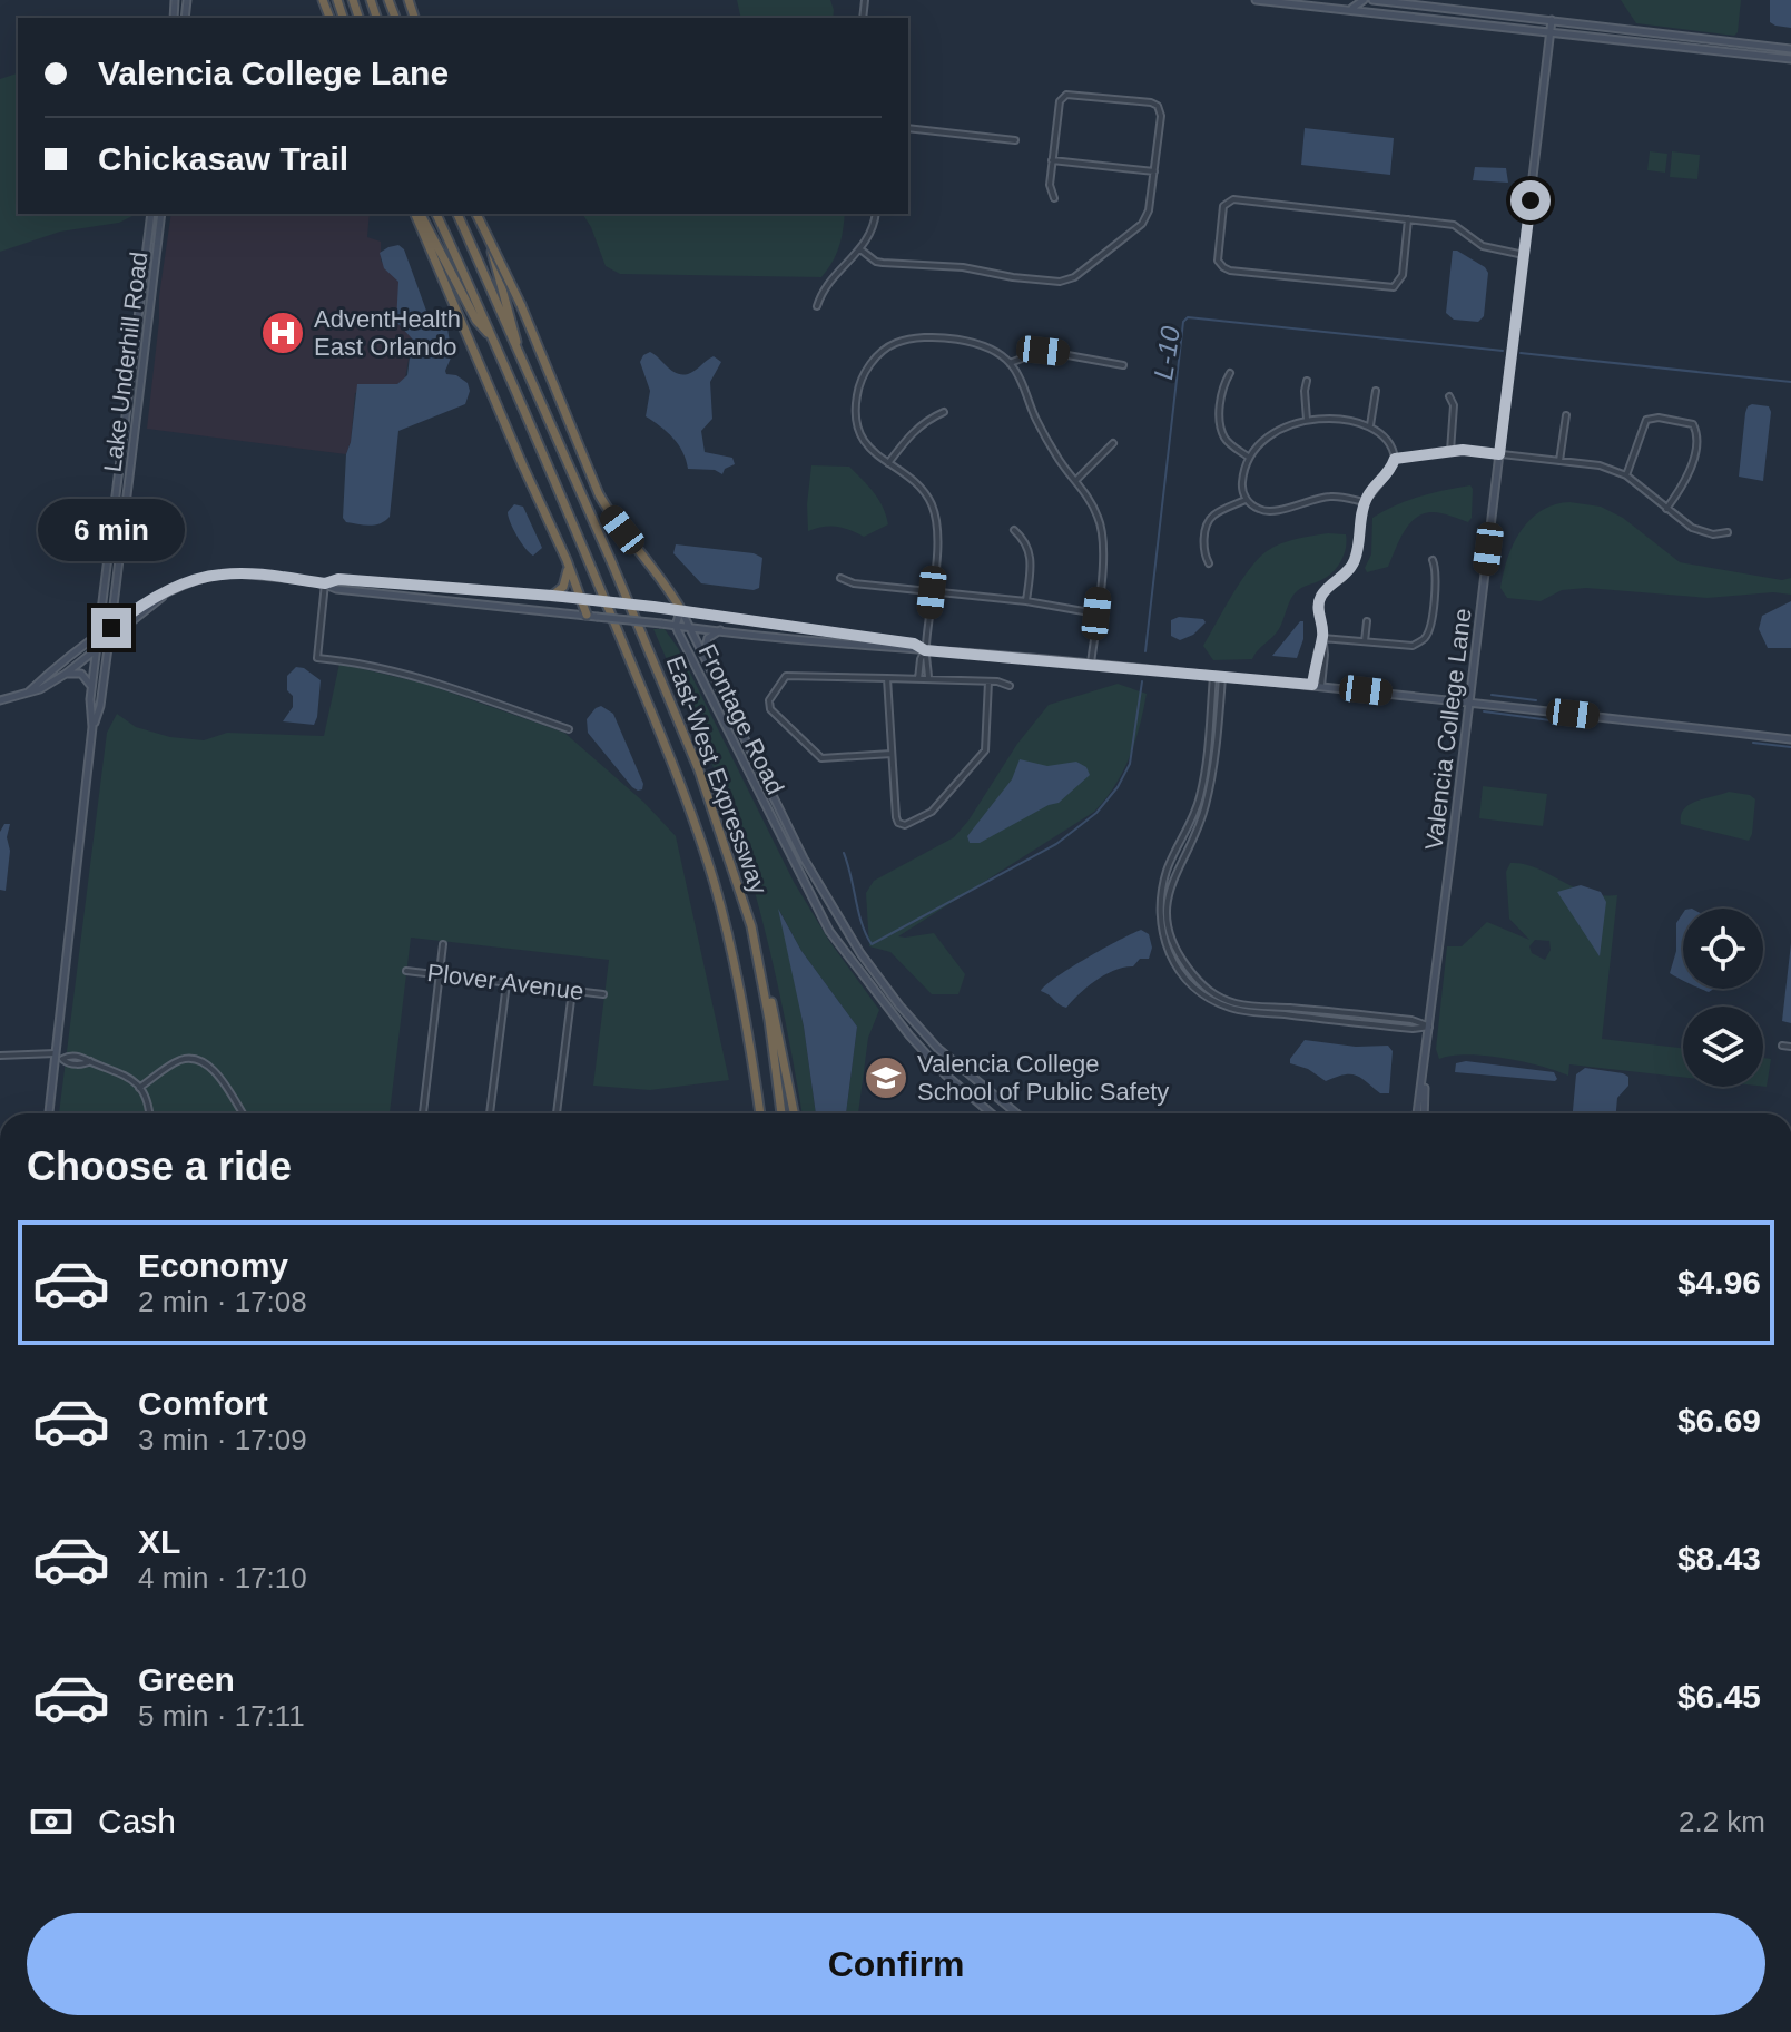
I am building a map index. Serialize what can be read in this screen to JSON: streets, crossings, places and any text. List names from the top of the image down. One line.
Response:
{"streets":{"highway":["East-West Expressway"],"street":["Lake Underhill Road","Frontage Road","Valencia College Lane","Plover Avenue"]},"water":["L-10"],"places":{"hospital":["AdventHealth East Orlando"],"school or university":["Valencia College School of Public Safety"]},"page":{"banner":["Valencia College Lane","Chickasaw Trail"],"bubble":"6 min","heading":"Choose a ride","list":[{"name":"Economy","note":"2 min · 17:08","value":"$4.96"},{"name":"Comfort","note":"3 min · 17:09","value":"$6.69"},{"name":"XL","note":"4 min · 17:10","value":"$8.43"},{"name":"Green","note":"5 min · 17:11","value":"$6.45"}],"pay":["Cash","2.2 km"],"buttons":"Confirm"}}
